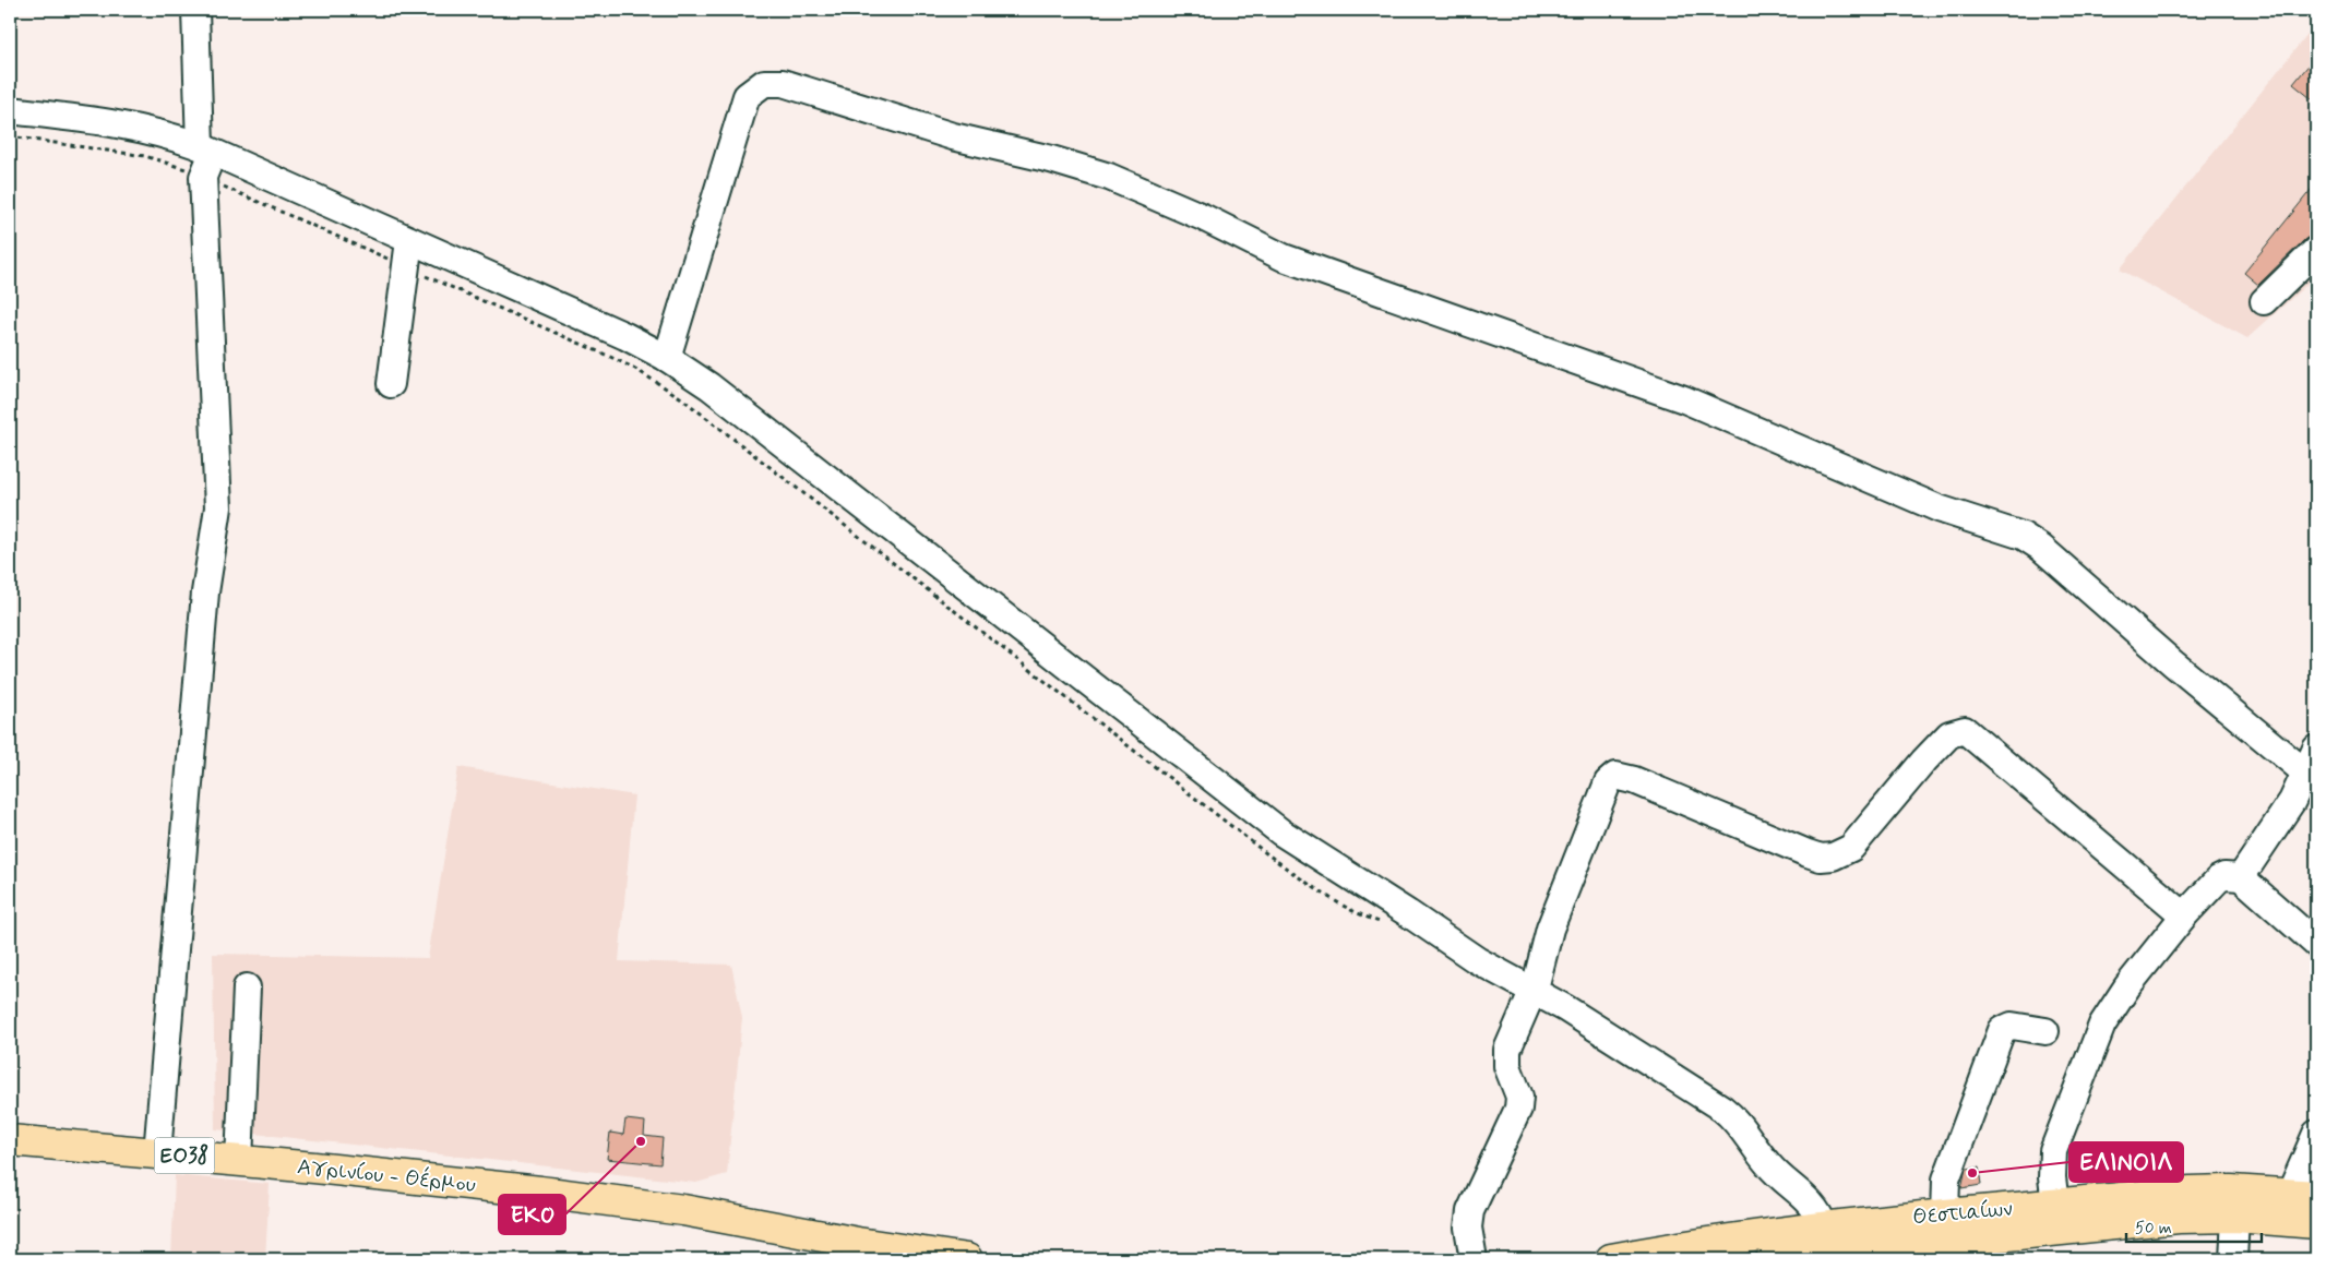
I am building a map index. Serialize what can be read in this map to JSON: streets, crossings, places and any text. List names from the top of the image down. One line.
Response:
{"streets":{"main road":["ΕΟ38","Αγρινίου - Θέρμου","Θεστιαίων"]},"crossings":[["ΕΟ38","Αγρινίου - Θέρμου"]],"places":["EKO","ΕΛΙΝΟΙΛ"],"scale_bar":"50 m"}
